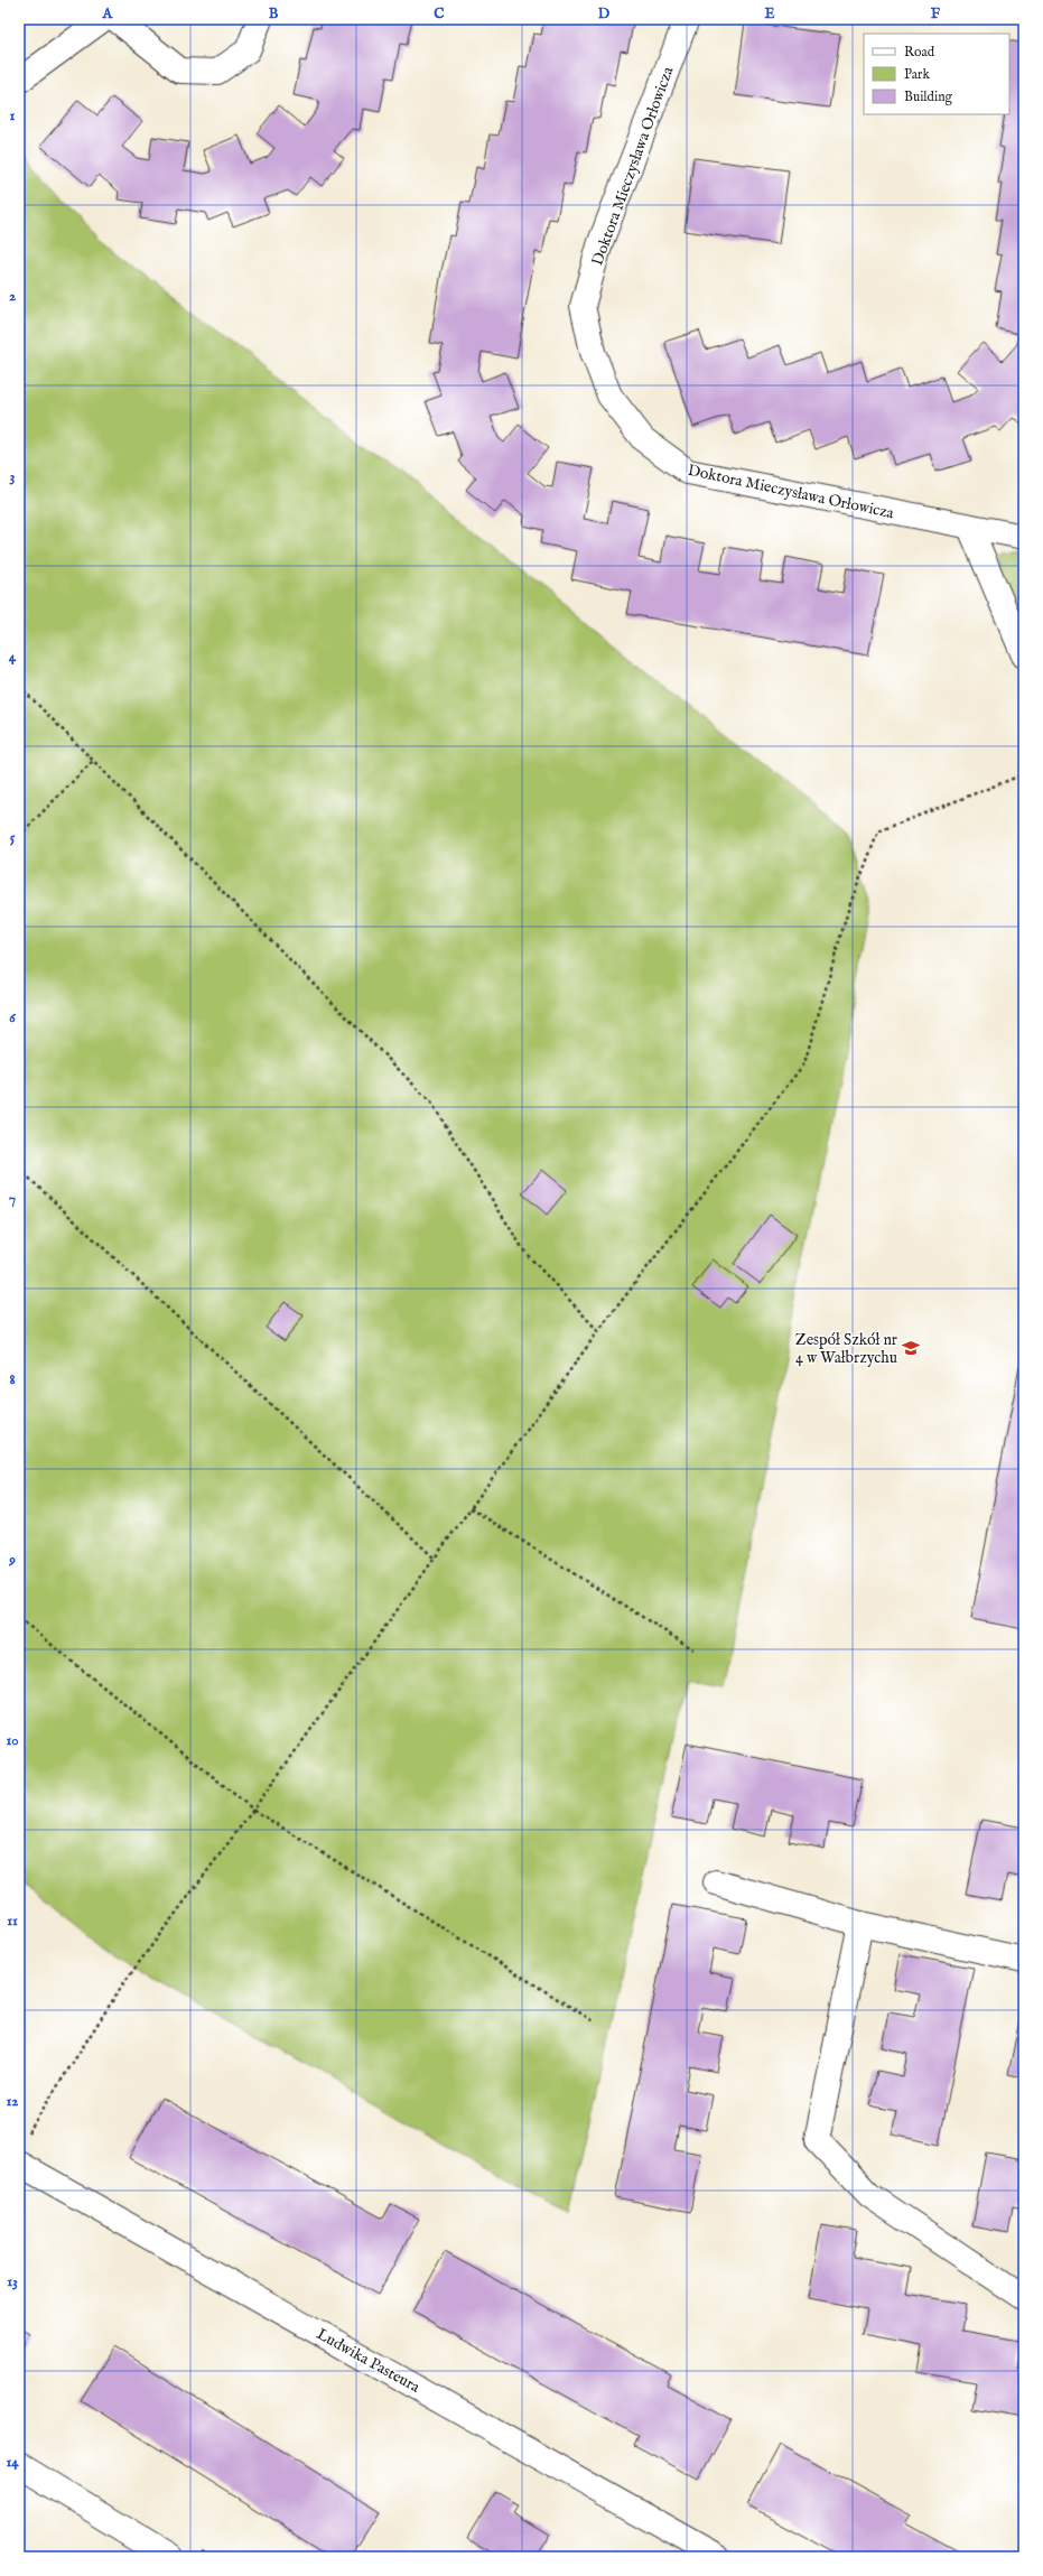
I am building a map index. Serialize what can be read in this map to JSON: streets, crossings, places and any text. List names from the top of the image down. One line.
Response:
{"streets":{"street":["Doktora Mieczysława Orłowicza","Ludwika Pasteura"]},"places":{"school or university":["Zespół Szkół nr 4 w Wałbrzychu"]},"legend":["Road","Park","Building"],"grid":{"columns":["A","B","C","D","E","F"],"rows":["1","2","3","4","5","6","7","8","9","10","11","12","13","14"]}}
